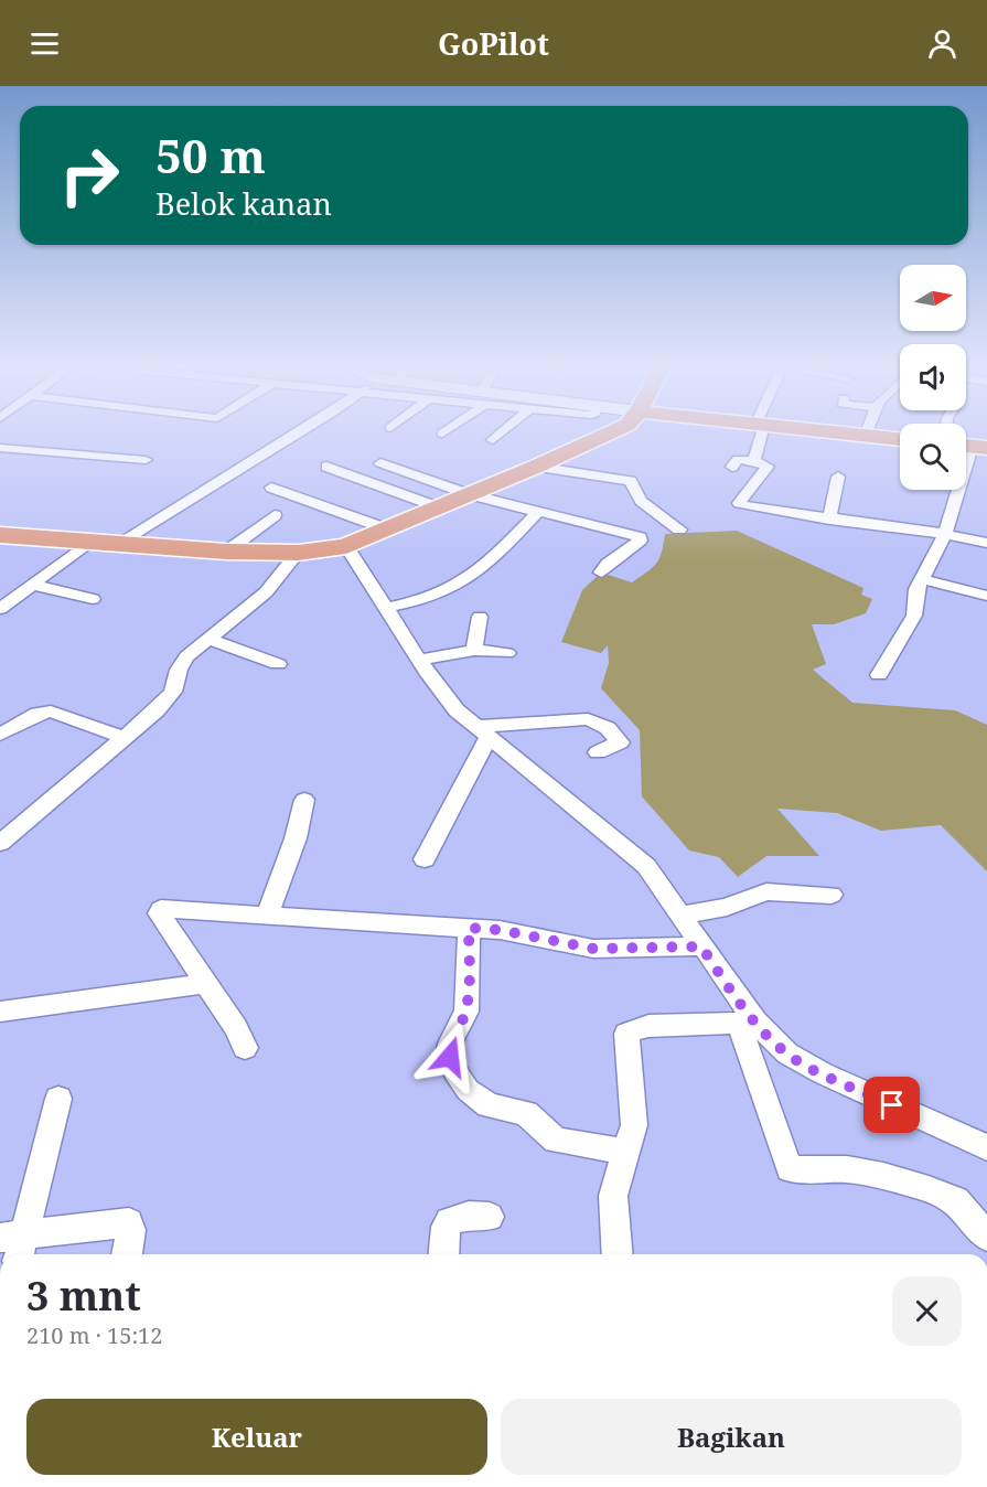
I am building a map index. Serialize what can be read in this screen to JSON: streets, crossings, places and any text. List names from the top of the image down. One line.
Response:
{"north":"right","page":{"header":"GoPilot","turn":["50 m","Belok kanan"],"heading":["3 mnt","210 m · 15:12"],"buttons":["Keluar","Bagikan"]}}
